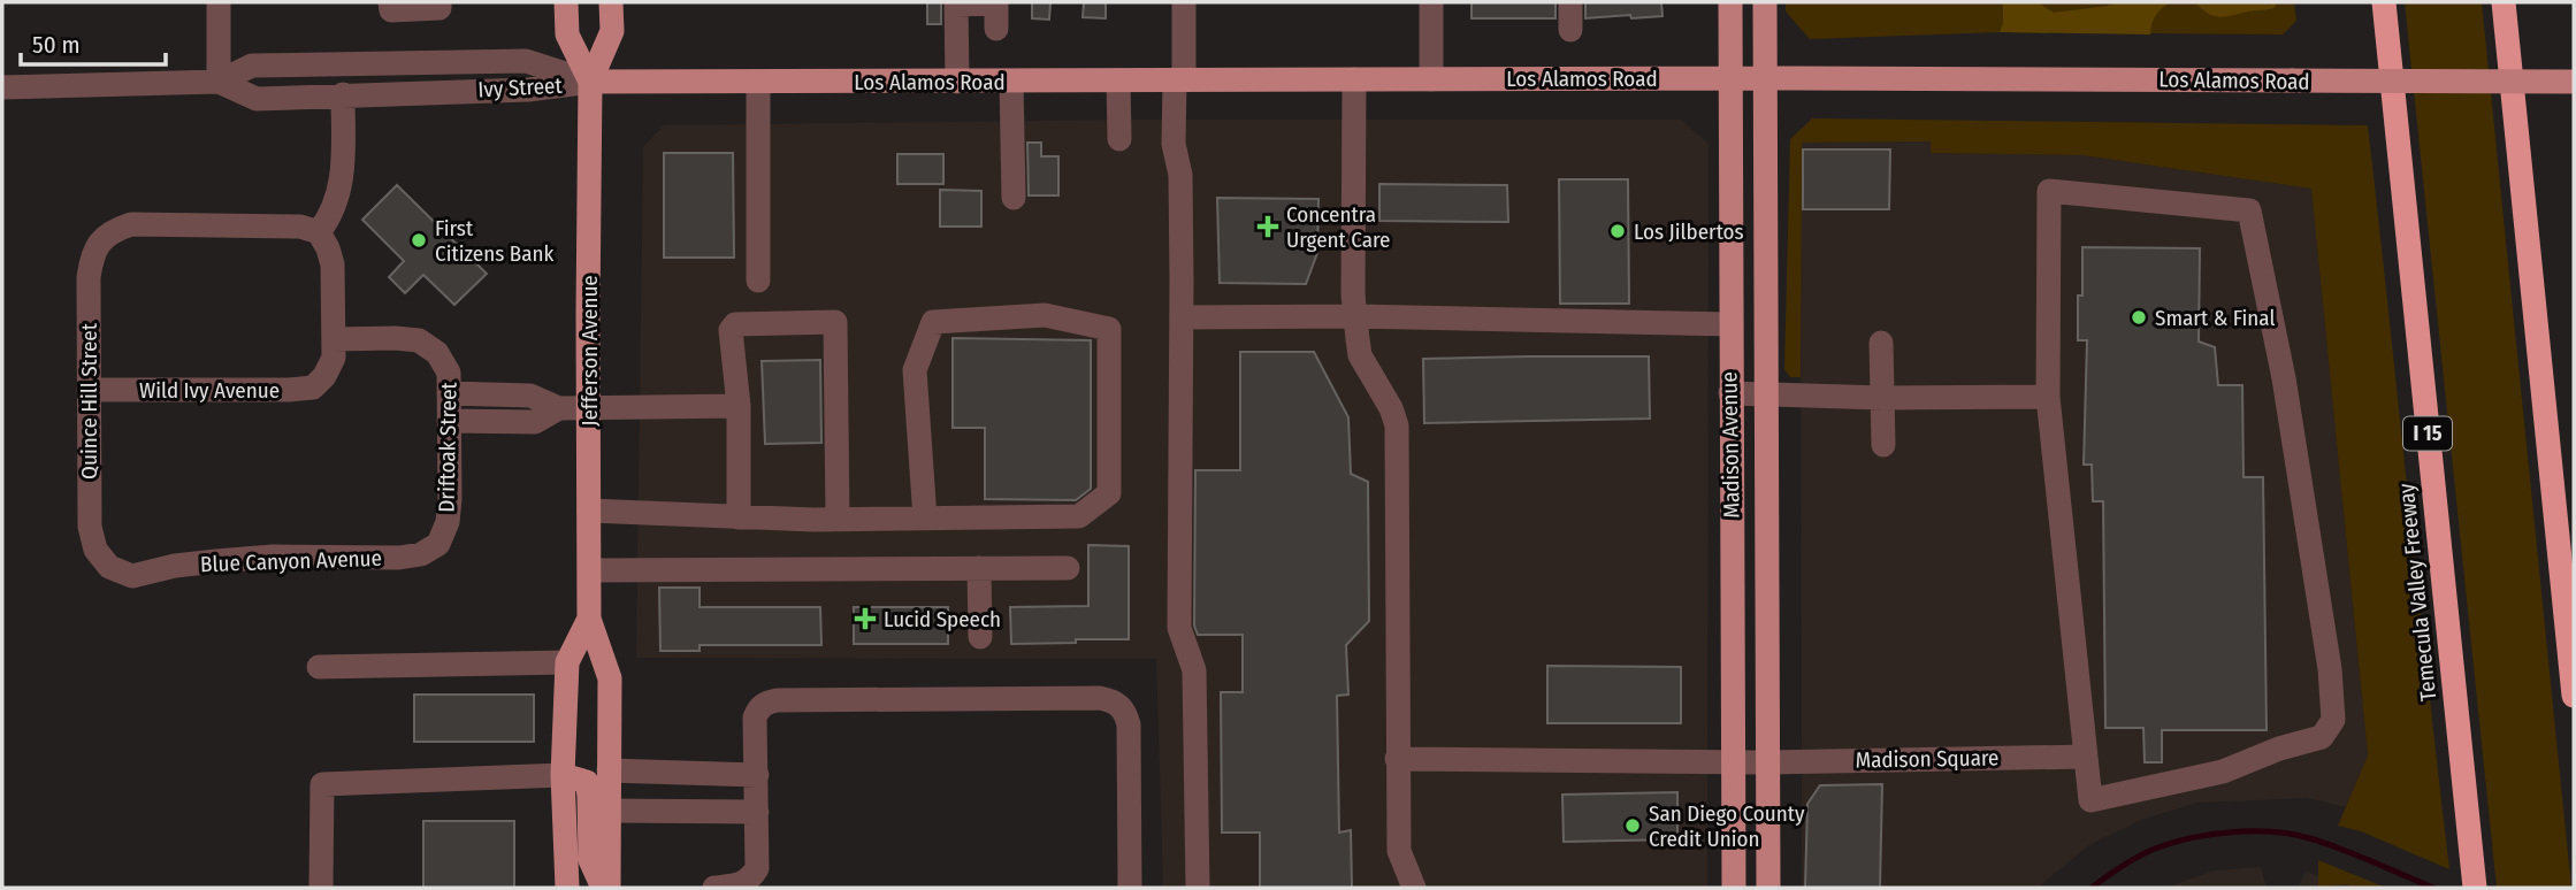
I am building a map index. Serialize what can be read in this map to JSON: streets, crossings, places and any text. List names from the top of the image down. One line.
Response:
{"streets":{"highway":["I 15","Temecula Valley Freeway"],"main road":["Los Alamos Road","Jefferson Avenue","Madison Avenue"],"street":["Ivy Street","Wild Ivy Avenue","Quince Hill Street","Driftoak Street","Blue Canyon Avenue","Madison Square"]},"crossings":[["Los Alamos Road","Ivy Street"],["Los Alamos Road","Jefferson Avenue"],["Los Alamos Road","Madison Avenue"],["Ivy Street","Jefferson Avenue"],["Wild Ivy Avenue","Quince Hill Street"],["Wild Ivy Avenue","Driftoak Street"],["Quince Hill Street","Blue Canyon Avenue"],["Madison Avenue","Madison Square"],["Driftoak Street","Blue Canyon Avenue"]],"places":{"health":["Concentra Urgent Care","Lucid Speech"],"other":["Los Jilbertos","First Citizens Bank","Smart & Final","San Diego County Credit Union"]},"scale_bar":"50 m"}
